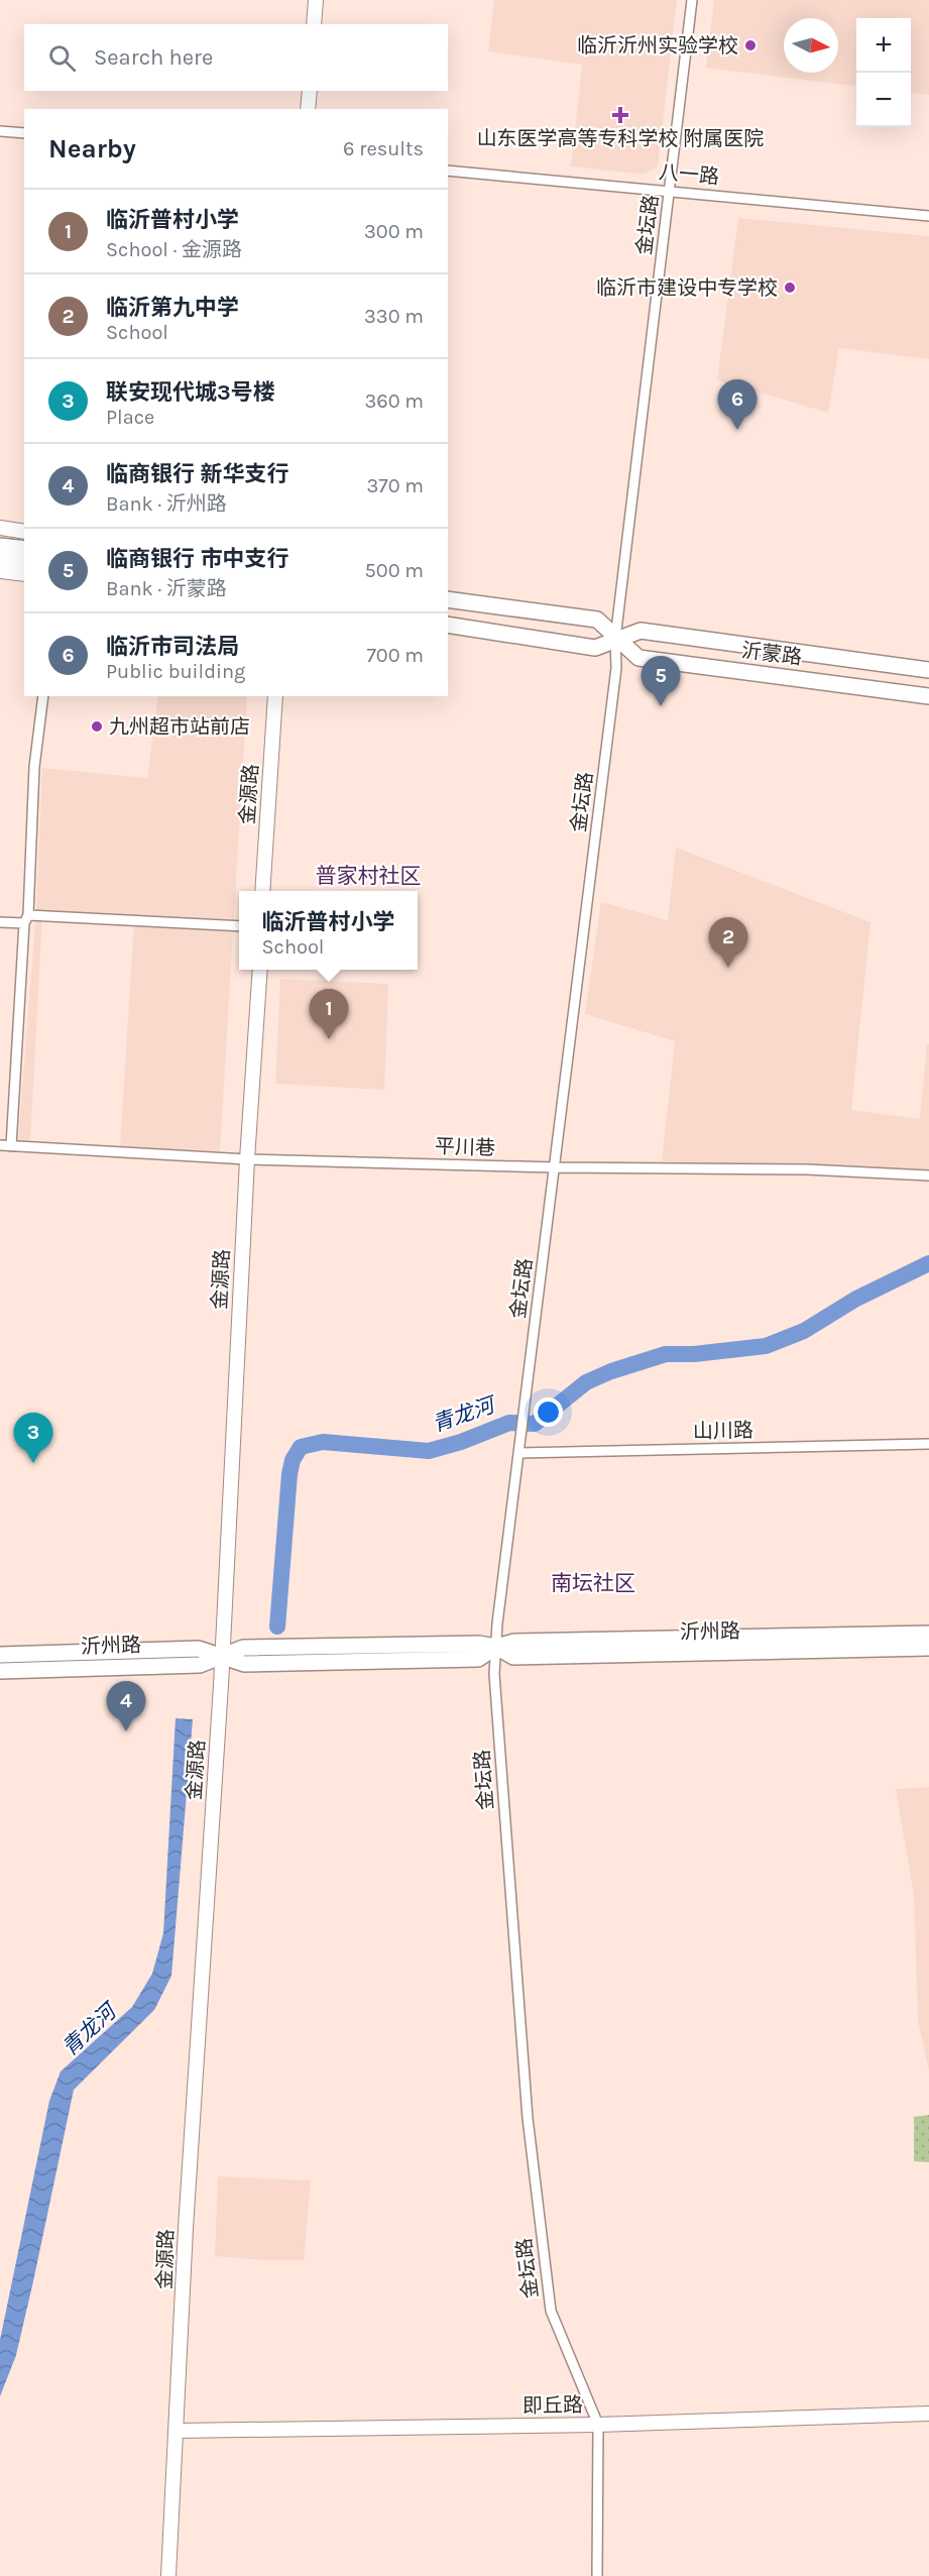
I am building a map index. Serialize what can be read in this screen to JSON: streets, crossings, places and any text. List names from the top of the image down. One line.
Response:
{"streets":{"main road":["沂蒙路","沂州路"],"street":["八一路","金坛路","金源路","平川巷","山川路","即丘路"]},"crossings":[["八一路","金坛路"],["金坛路","沂蒙路"],["金坛路","平川巷"],["金坛路","山川路"],["金坛路","沂州路"],["金坛路","即丘路"],["金源路","平川巷"],["金源路","沂州路"],["金源路","即丘路"]],"districts":["普家村社区","南坛社区"],"water":["青龙河"],"places":{"other":["临沂沂州实验学校","临沂市建设中专学校","九州超市站前店"],"health":["山东医学高等专科学校 附属医院"]},"north":"right","page":{"map_buttons":["+","−"],"search":"Search here","heading":["Nearby","6 results"],"list":[{"mark":"1","name":"临沂普村小学","note":"School · 金源路","value":"300 m"},{"mark":"2","name":"临沂第九中学","note":"School","value":"330 m"},{"mark":"3","name":"联安现代城3号楼","note":"Place","value":"360 m"},{"mark":"4","name":"临商银行 新华支行","note":"Bank · 沂州路","value":"370 m"},{"mark":"5","name":"临商银行 市中支行","note":"Bank · 沂蒙路","value":"500 m"},{"mark":"6","name":"临沂市司法局","note":"Public building","value":"700 m"}],"pins":["6","5","2","1","3","4"],"popup":["临沂普村小学","School"]}}
